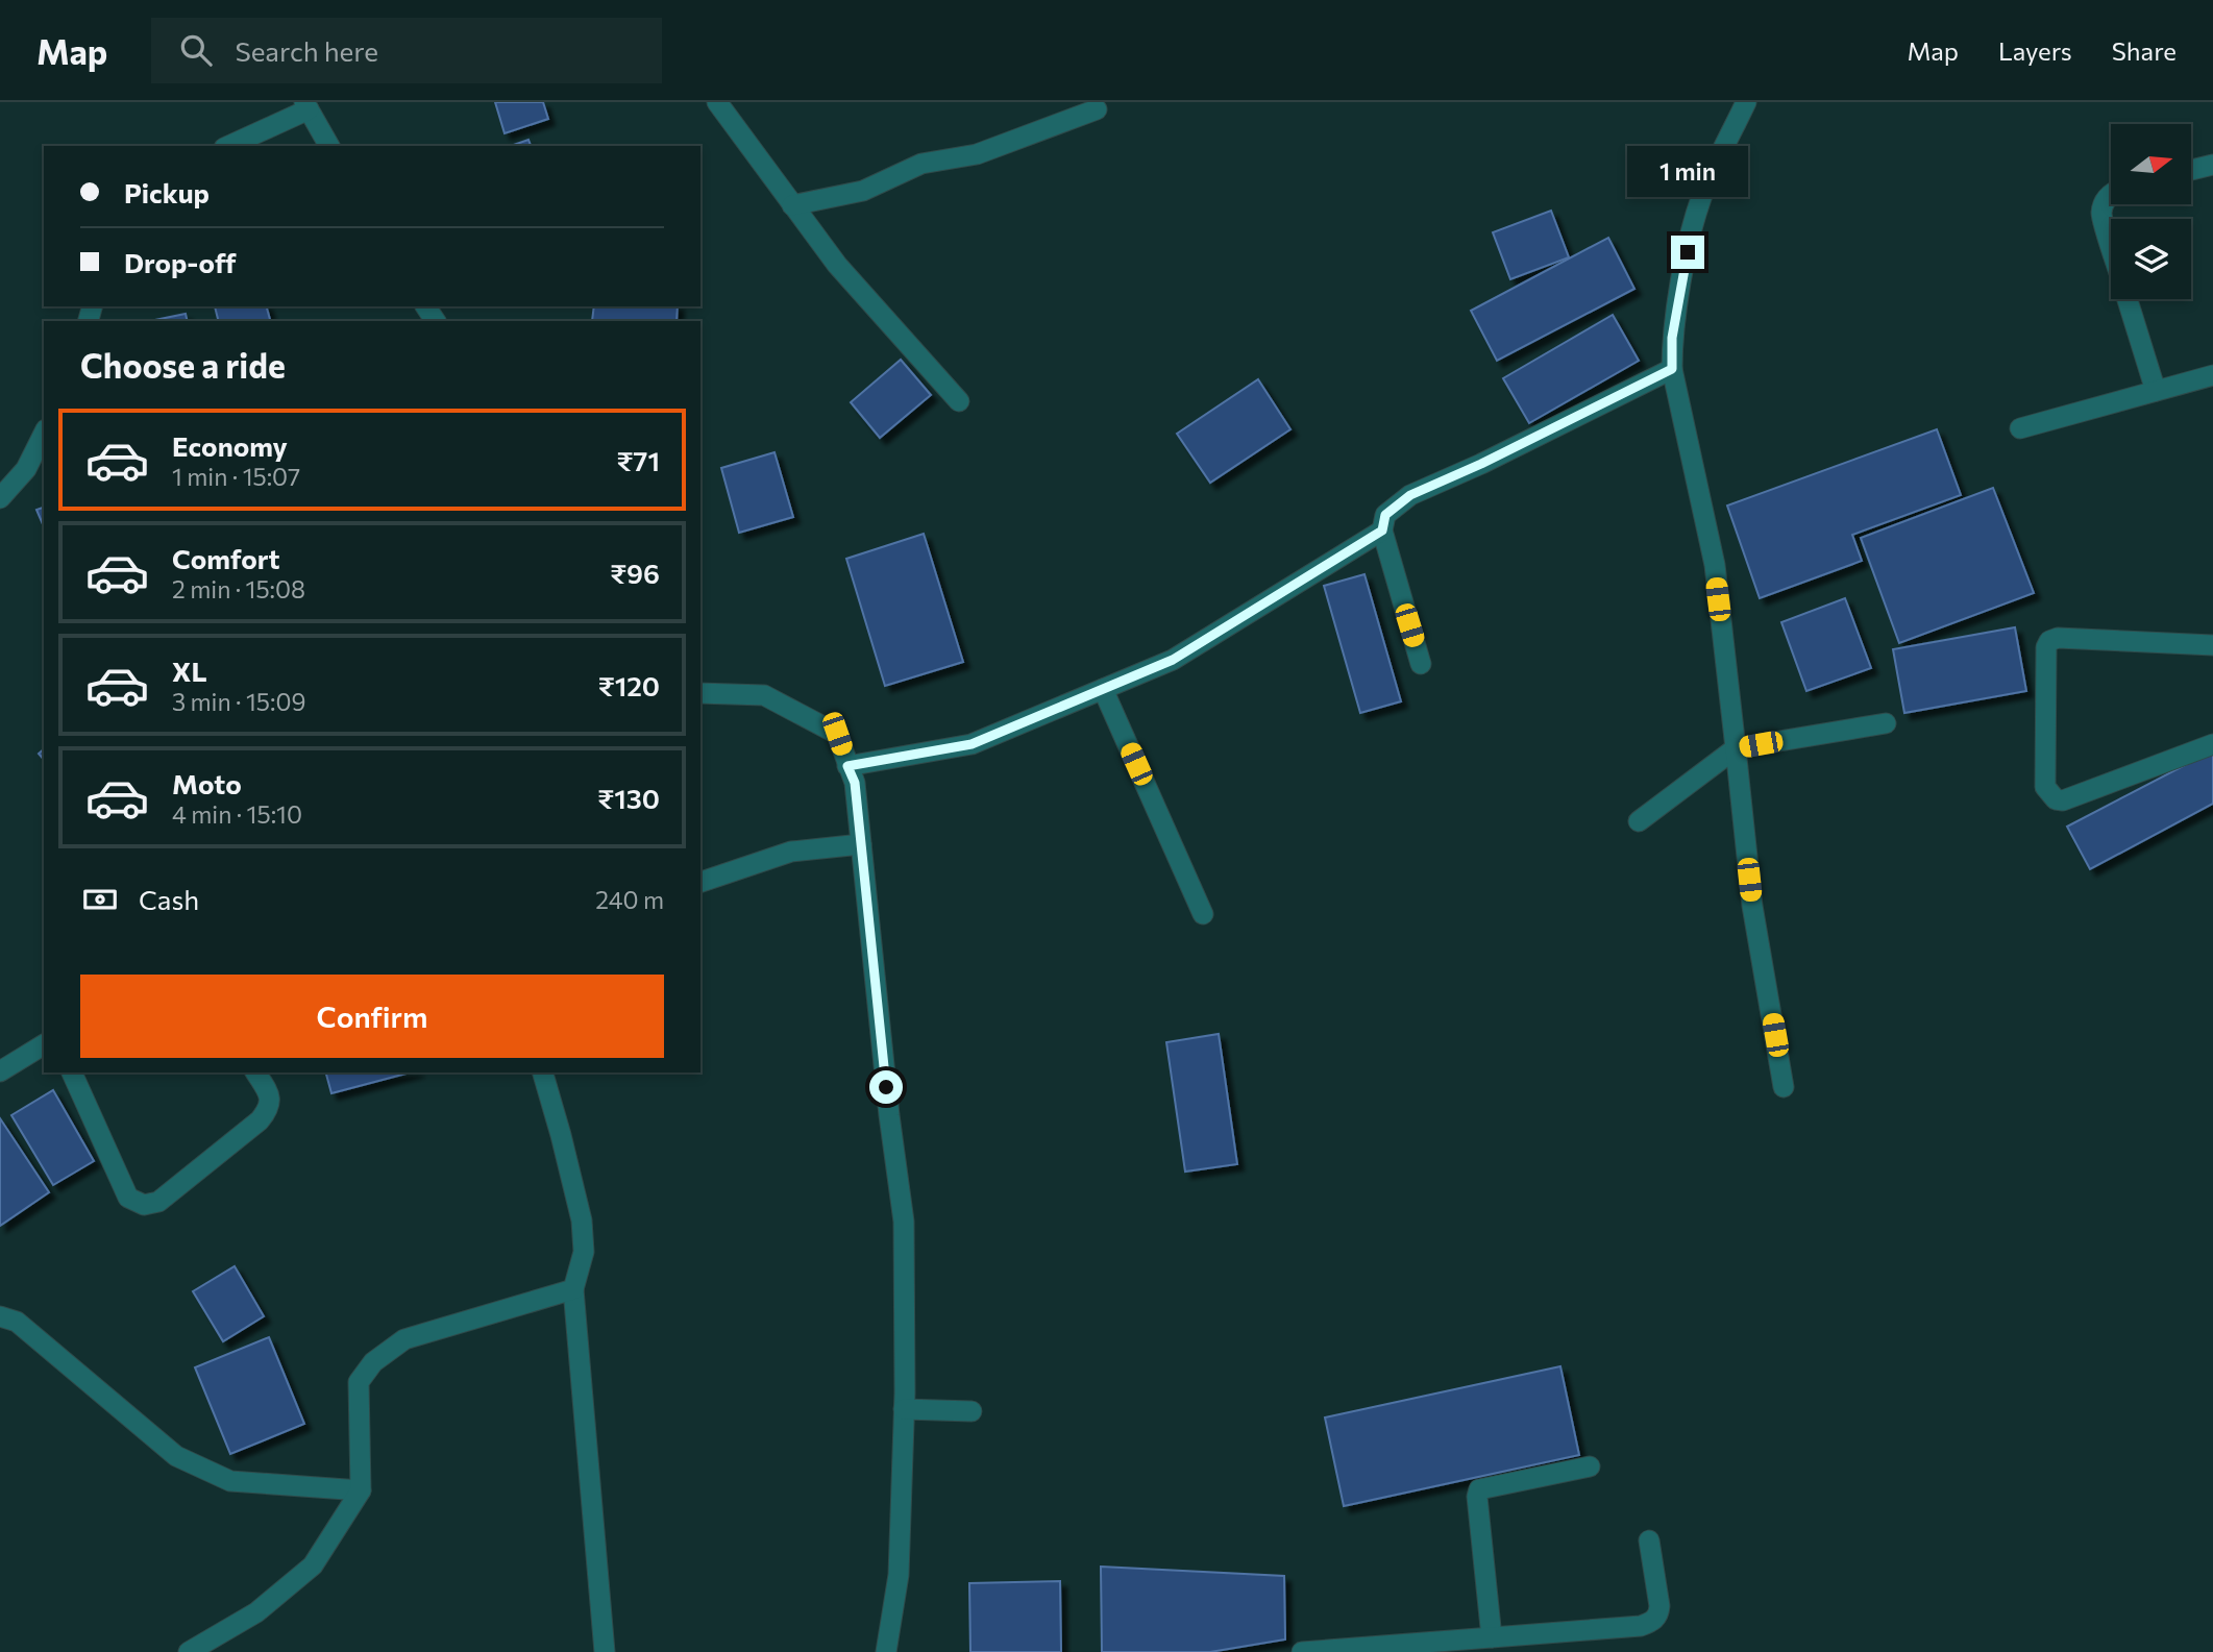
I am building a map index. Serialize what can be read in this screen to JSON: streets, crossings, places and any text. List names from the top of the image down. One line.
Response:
{"north":"right","page":{"header":"Map","search":"Search here","nav":["Map","Layers","Share"],"bubble":"1 min","banner":["Pickup","Drop-off"],"heading":"Choose a ride","list":[{"name":"Economy","note":"1 min · 15:07","value":"₹71"},{"name":"Comfort","note":"2 min · 15:08","value":"₹96"},{"name":"XL","note":"3 min · 15:09","value":"₹120"},{"name":"Moto","note":"4 min · 15:10","value":"₹130"}],"pay":["Cash","240 m"],"buttons":"Confirm"}}
